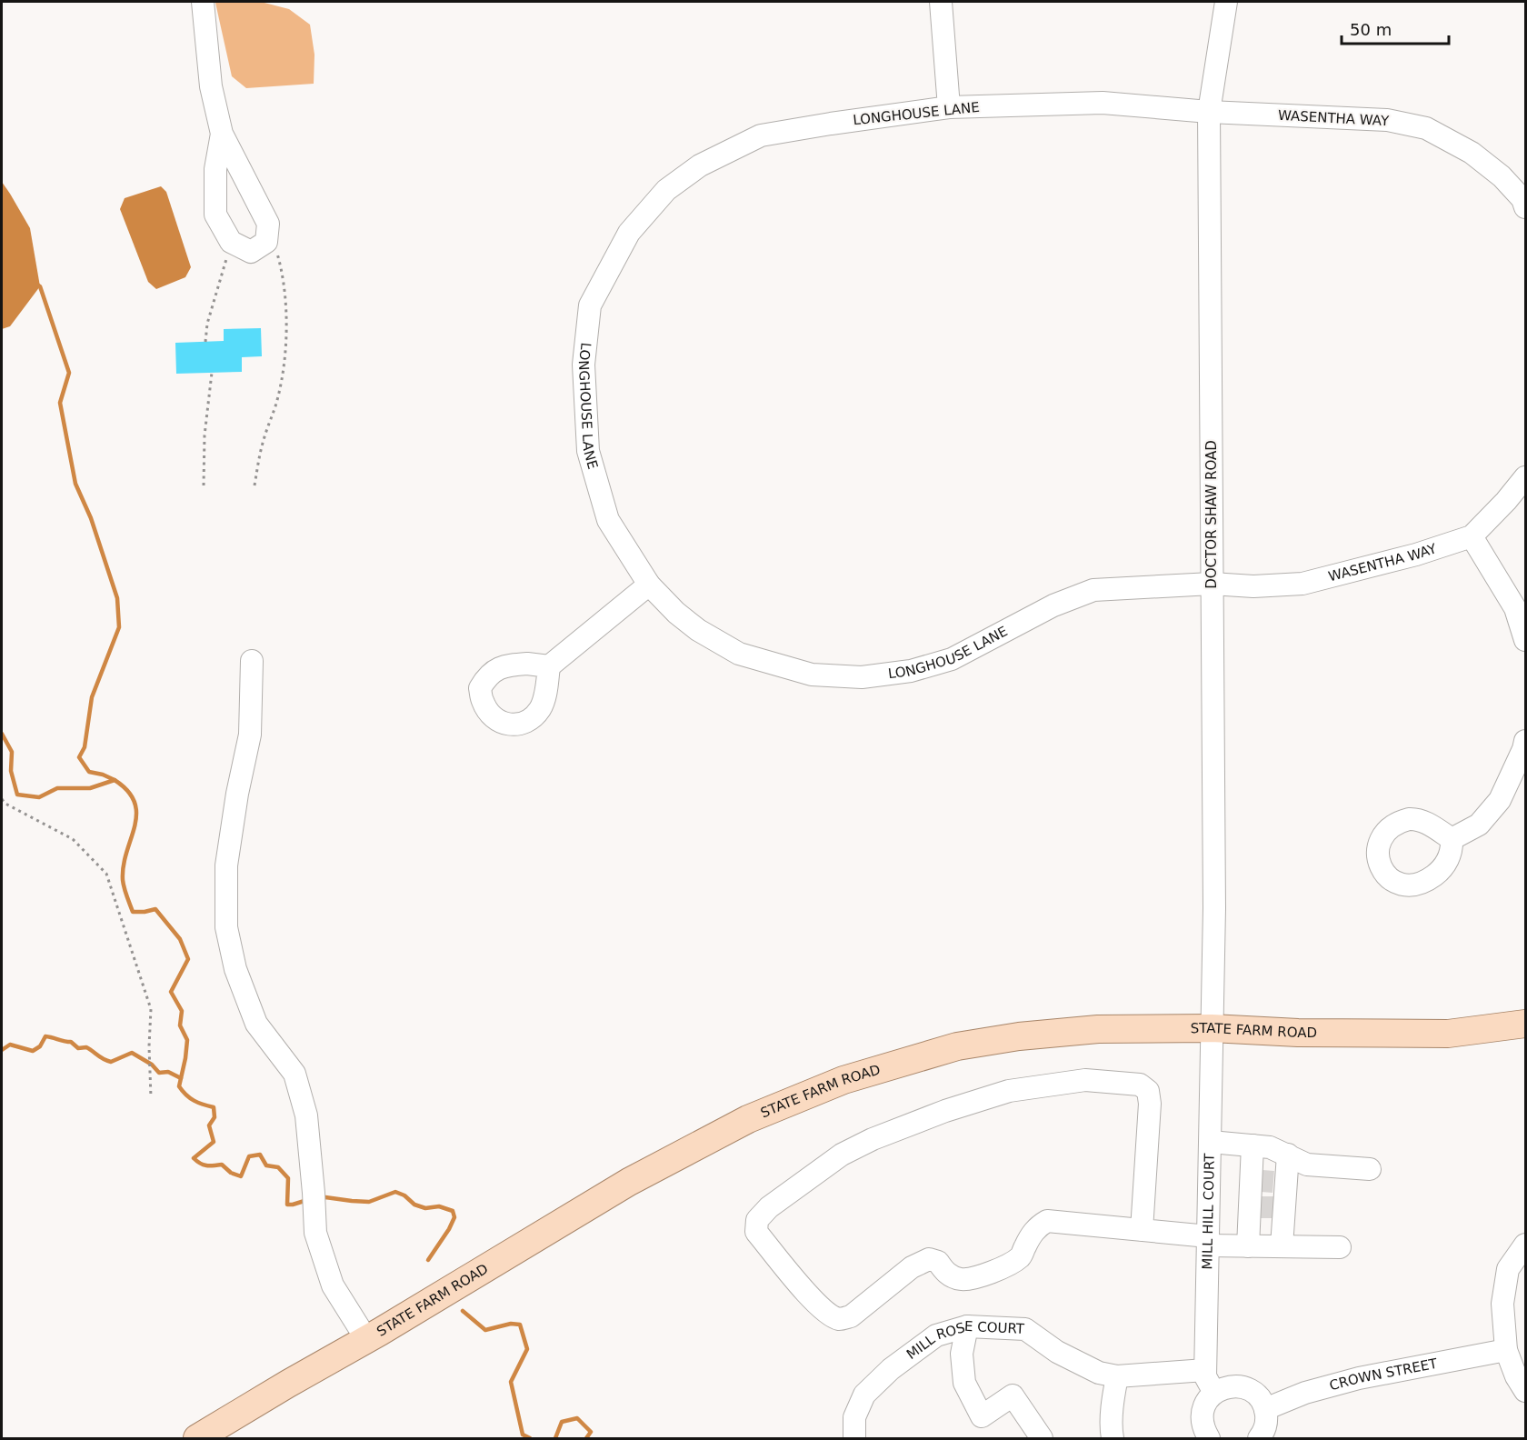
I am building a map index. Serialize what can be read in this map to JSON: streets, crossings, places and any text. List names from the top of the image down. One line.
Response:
{"streets":{"main road":["STATE FARM ROAD"],"street":["LONGHOUSE LANE","WASENTHA WAY","DOCTOR SHAW ROAD","MILL HILL COURT","MILL ROSE COURT","CROWN STREET"]},"crossings":[["LONGHOUSE LANE","WASENTHA WAY"],["LONGHOUSE LANE","DOCTOR SHAW ROAD"],["WASENTHA WAY","DOCTOR SHAW ROAD"],["DOCTOR SHAW ROAD","STATE FARM ROAD"],["DOCTOR SHAW ROAD","MILL HILL COURT"],["STATE FARM ROAD","MILL HILL COURT"],["MILL HILL COURT","MILL ROSE COURT"]],"scale_bar":"50 m"}
